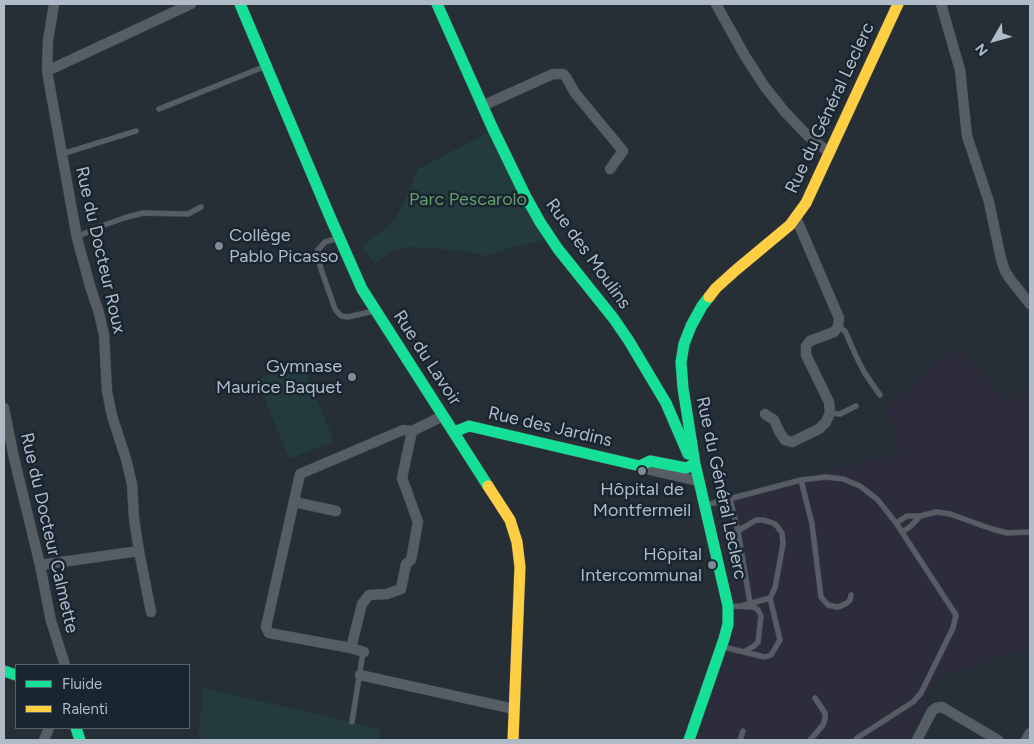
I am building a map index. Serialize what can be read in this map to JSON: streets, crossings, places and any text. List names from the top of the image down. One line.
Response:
{"streets":{"street":["Rue du Général Leclerc","Rue du Docteur Roux","Rue des Moulins","Rue du Lavoir","Rue des Jardins","Rue du Docteur Calmette"]},"crossings":[["Rue du Général Leclerc","Rue des Moulins"],["Rue du Général Leclerc","Rue des Jardins"],["Rue des Moulins","Rue des Jardins"],["Rue du Lavoir","Rue des Jardins"]],"parks":["Parc Pescarolo"],"places":["Collège Pablo Picasso","Gymnase Maurice Baquet","Hôpital de Montfermeil","Hôpital Intercommunal"],"legend":["Fluide","Ralenti"],"north":"bottom left"}
